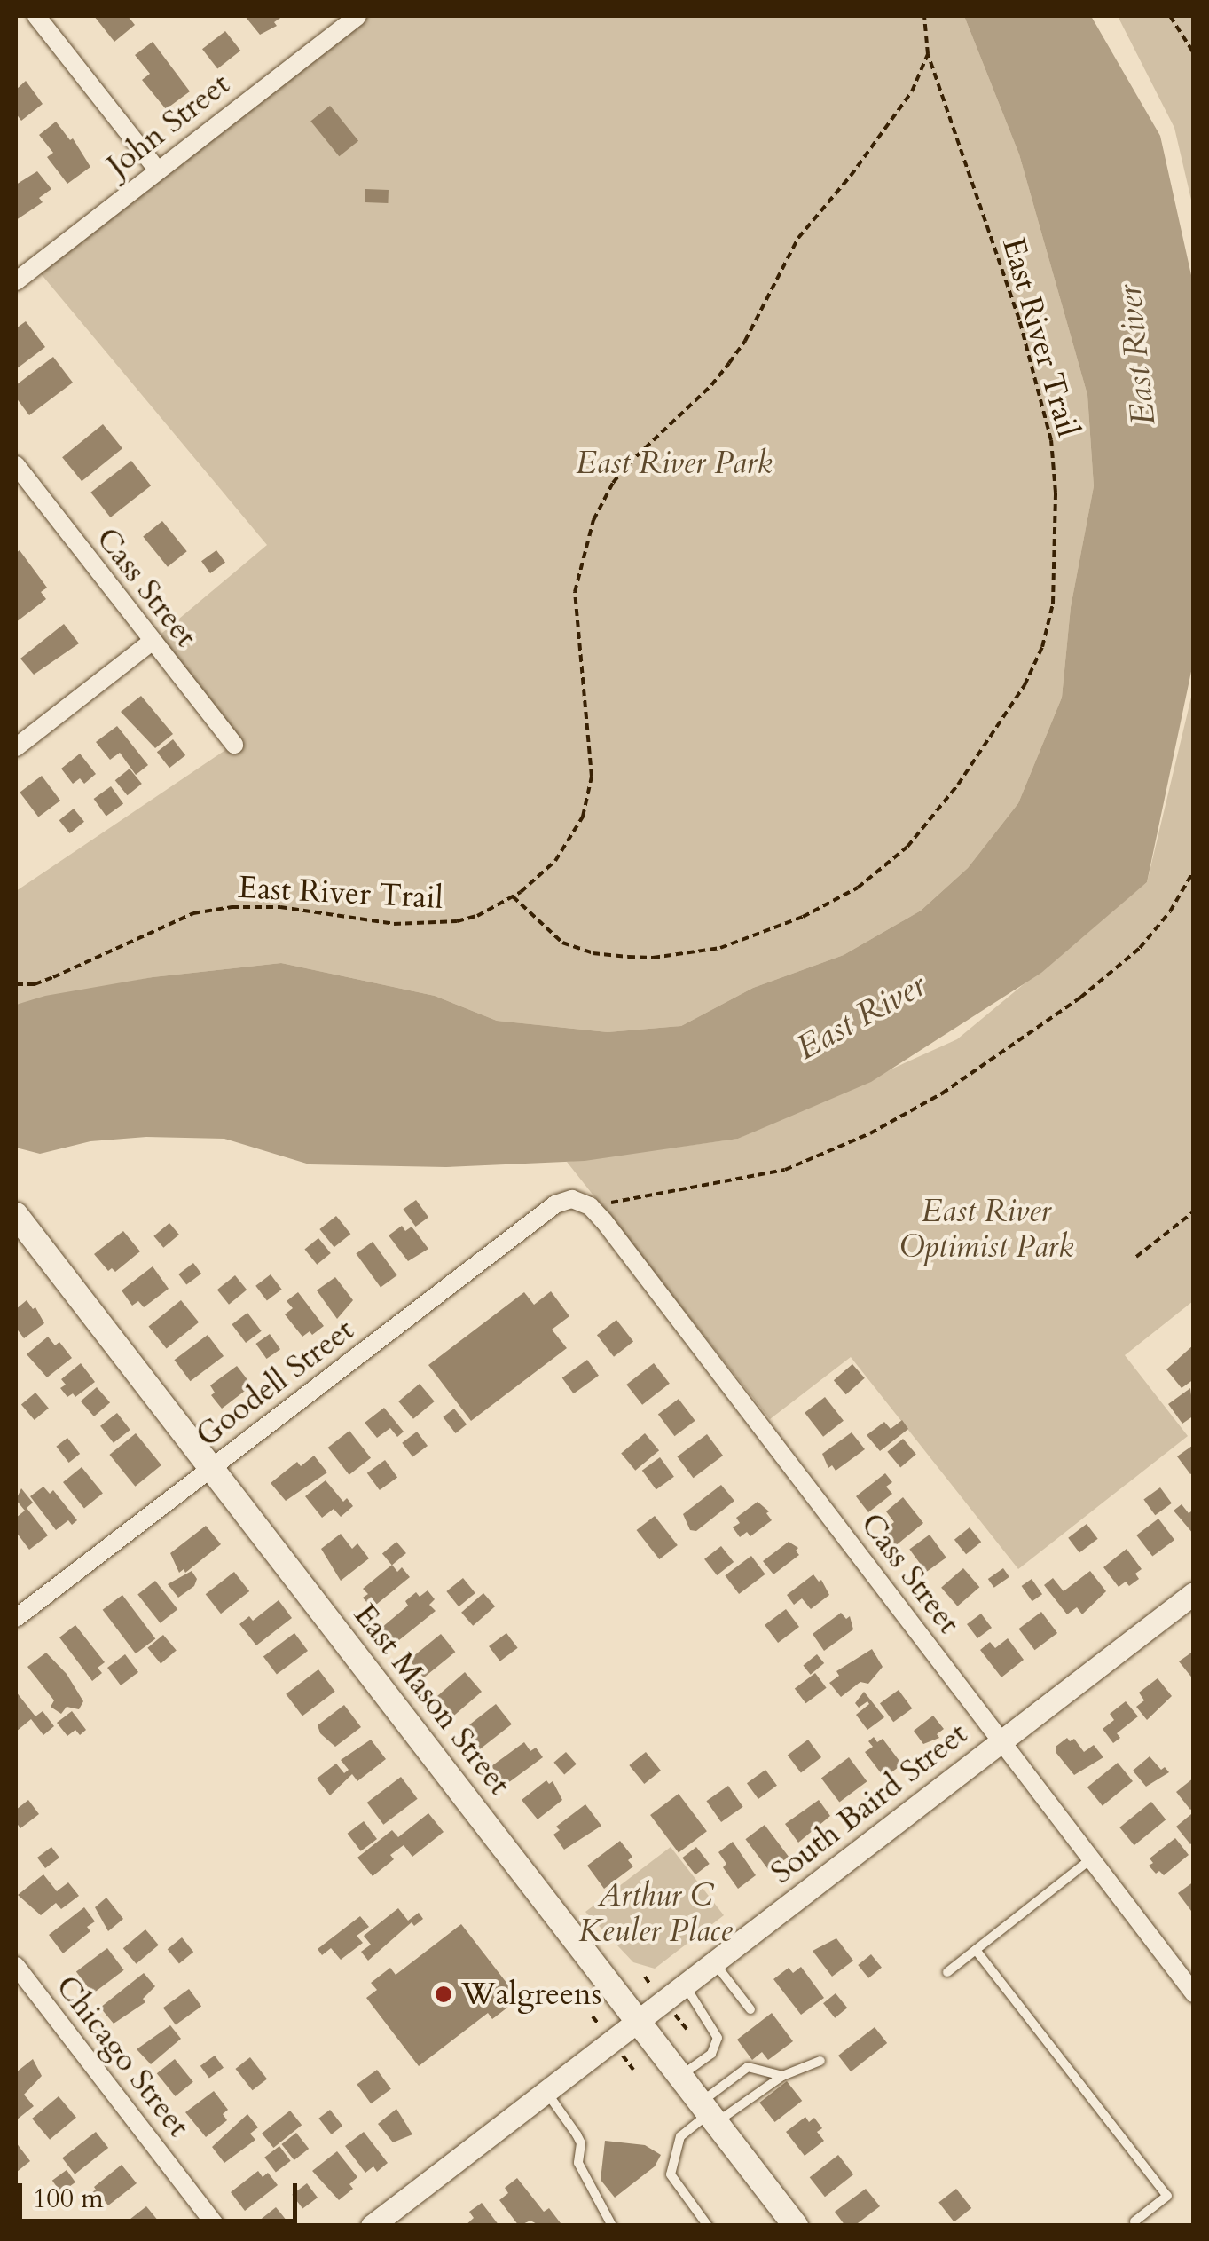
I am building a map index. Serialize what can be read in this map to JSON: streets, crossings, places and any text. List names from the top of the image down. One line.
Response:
{"streets":{"main road":["East Mason Street"],"street":["John Street","Cass Street","Goodell Street","South Baird Street","Chicago Street"],"path":["East River Trail"]},"crossings":[["Cass Street","Goodell Street"],["Cass Street","South Baird Street"],["Goodell Street","East Mason Street"],["East Mason Street","South Baird Street"]],"water":["East River"],"parks":["East River Park","East River Optimist Park","Arthur C Keuler Place"],"places":["Walgreens"],"scale_bar":"100 m"}
